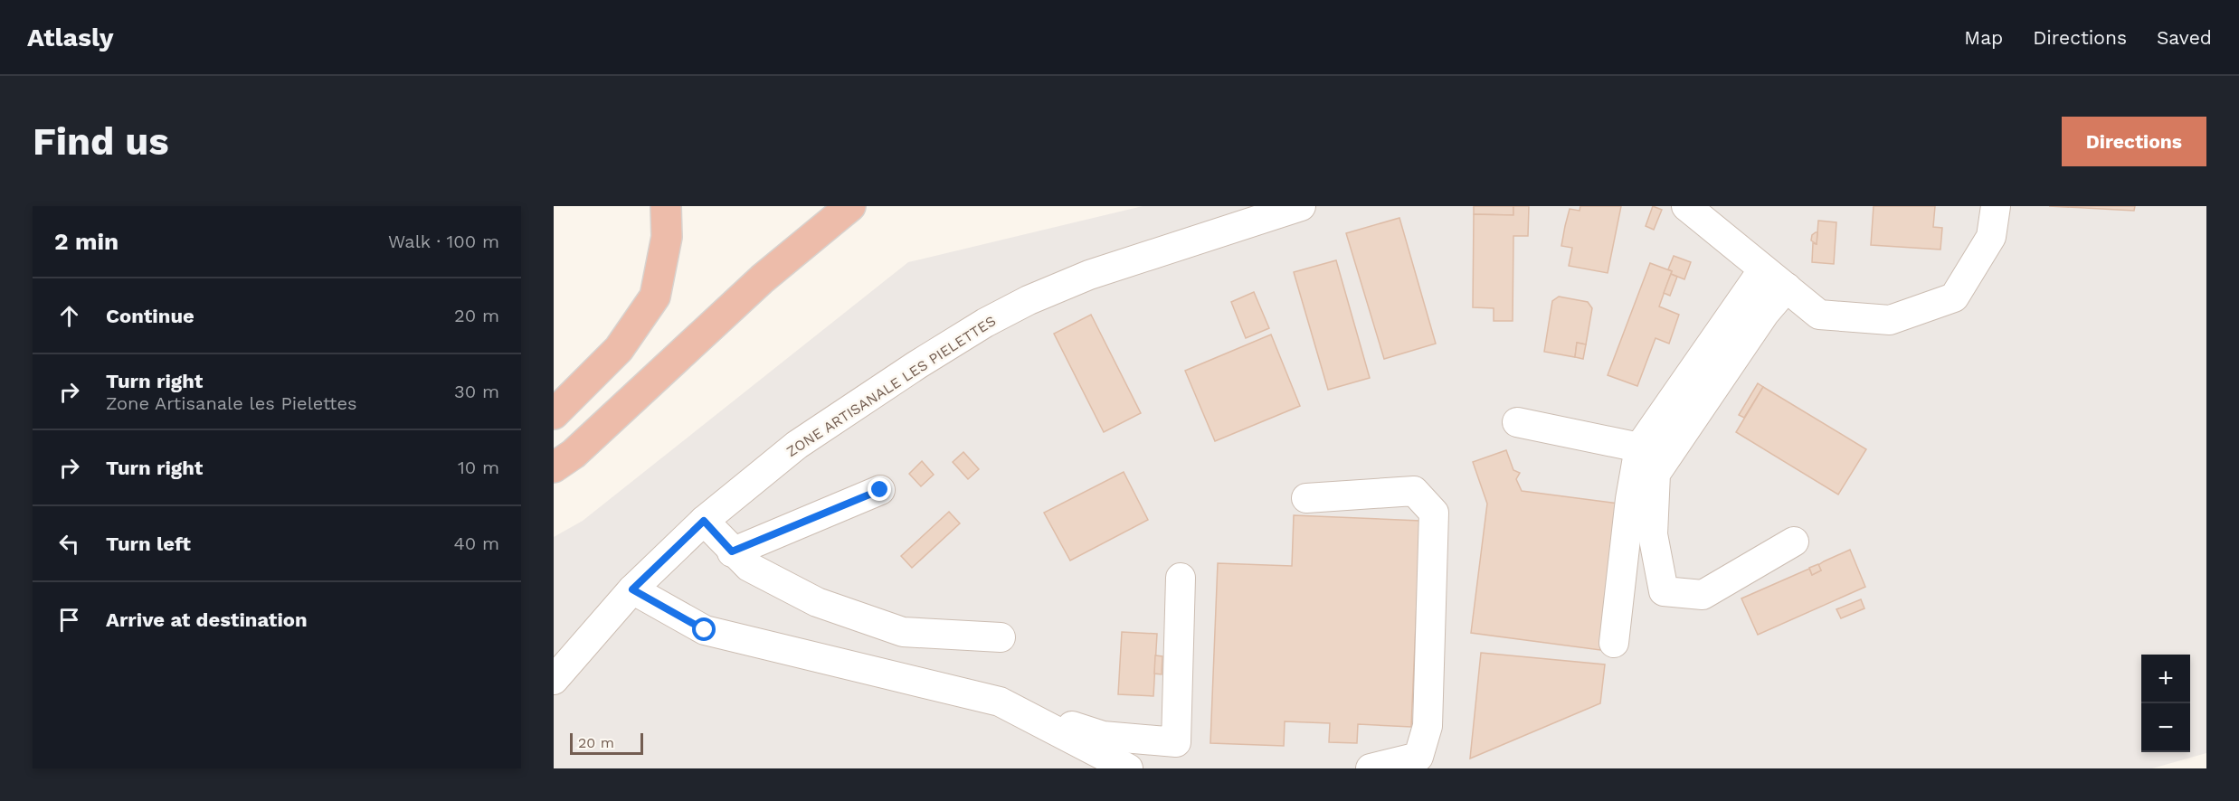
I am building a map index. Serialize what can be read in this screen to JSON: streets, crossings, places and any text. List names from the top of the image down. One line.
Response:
{"streets":{"street":["ZONE ARTISANALE LES PIELETTES"]},"scale_bar":"20 m","page":{"header":"Atlasly","nav":["Map","Directions","Saved"],"buttons":"Directions","title":"Find us","heading":["2 min","Walk · 100 m"],"list":[["Continue","20 m"],["Turn right","Zone Artisanale les Pielettes","30 m"],["Turn right","10 m"],["Turn left","40 m"],"Arrive at destination"],"map_buttons":["+","−"],"scale":"20 m"}}
